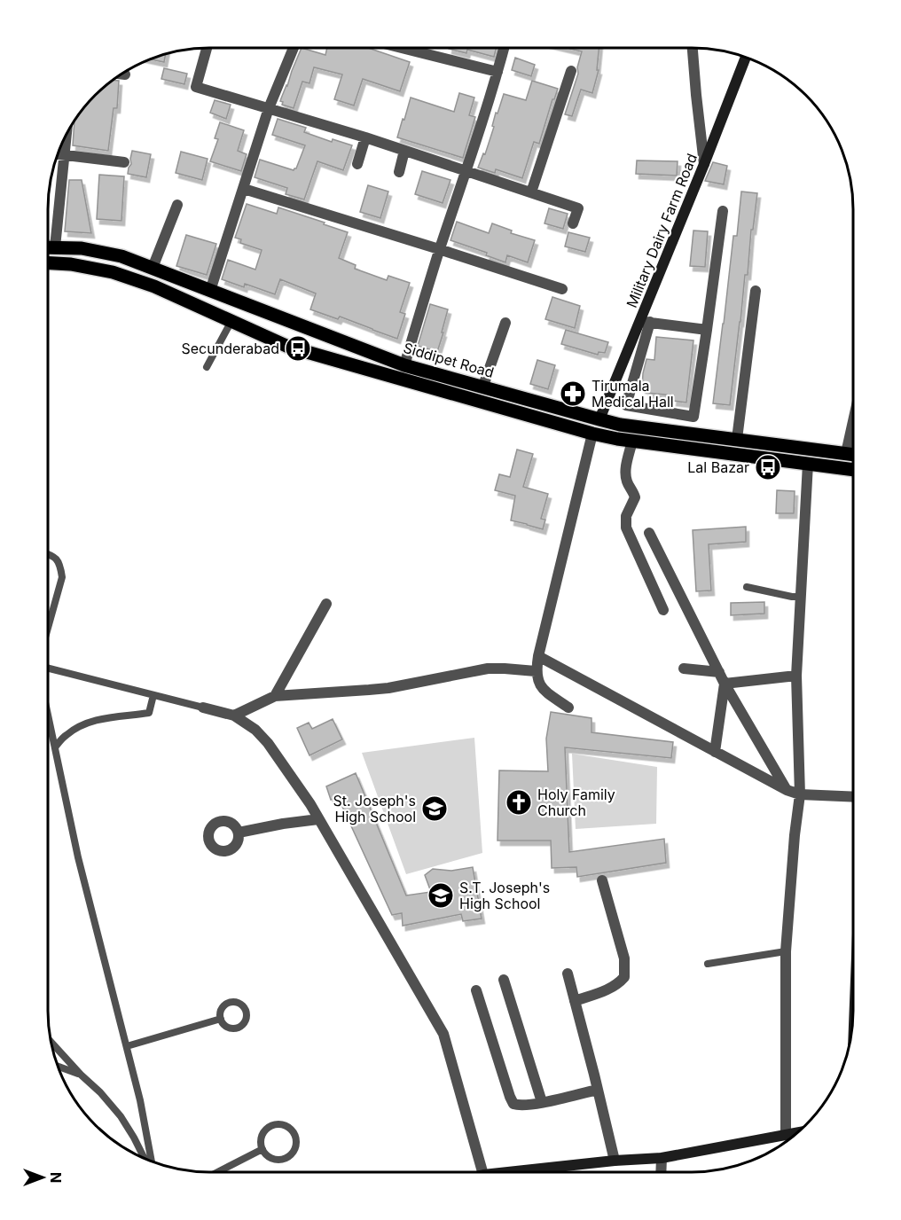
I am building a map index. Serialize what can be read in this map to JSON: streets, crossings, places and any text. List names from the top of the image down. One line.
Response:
{"streets":{"main road":["Military Dairy Farm Road","Siddipet Road"]},"crossings":[["Military Dairy Farm Road","Siddipet Road"]],"places":{"bus stop":["Secunderabad","Lal Bazar"],"pharmacy":["Tirumala Medical Hall"],"church":["Holy Family Church"],"school or university":["St. Joseph's High School","S.T. Joseph's High School"]},"north":"right"}
